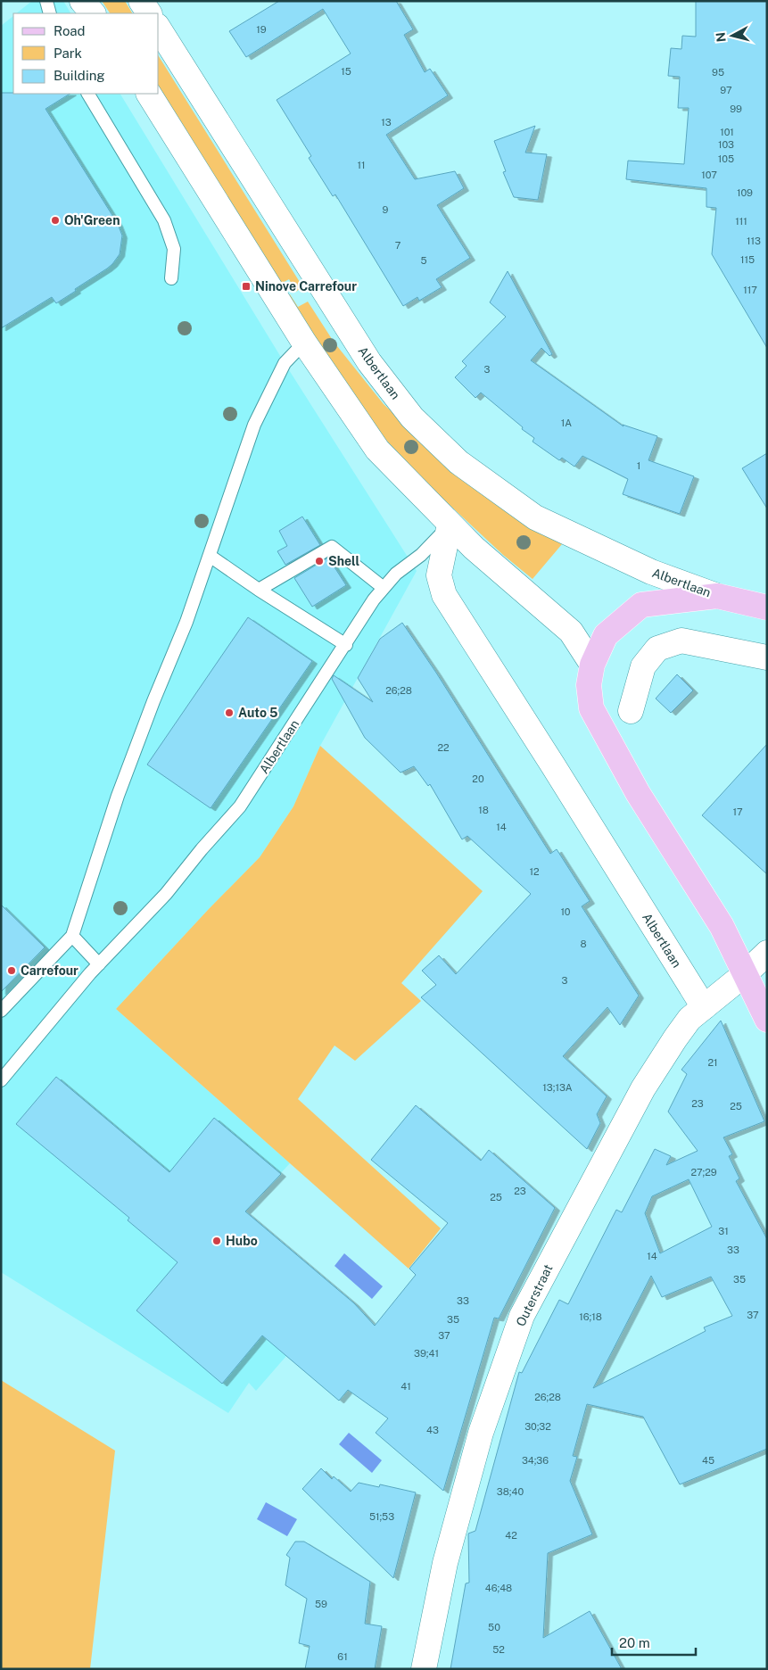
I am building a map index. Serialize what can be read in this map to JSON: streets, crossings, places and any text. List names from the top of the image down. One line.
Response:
{"streets":{"main road":["Albertlaan","Outerstraat"]},"crossings":[["Albertlaan","Outerstraat"]],"places":{"other":["Oh'Green","Shell","Auto 5","Carrefour","Hubo"],"transit":["Ninove Carrefour"]},"house_numbers":["19","15","95","97","99","13","101","103","105","11","107","109","9","111","113","7","115","5","117","3","1A","1","26;28","22","20","18","17","14","12","10","8","3","21","13;13A","23","25","27;29","23","25","31","33","14","35","33","37","16;18","35","37","39;41","41","26;28","30;32","43","34;36","45","38;40","51;53","42","46;48","59","50","52","61"],"legend":["Road","Park","Building"],"scale_bar":"20 m","north":"left"}
